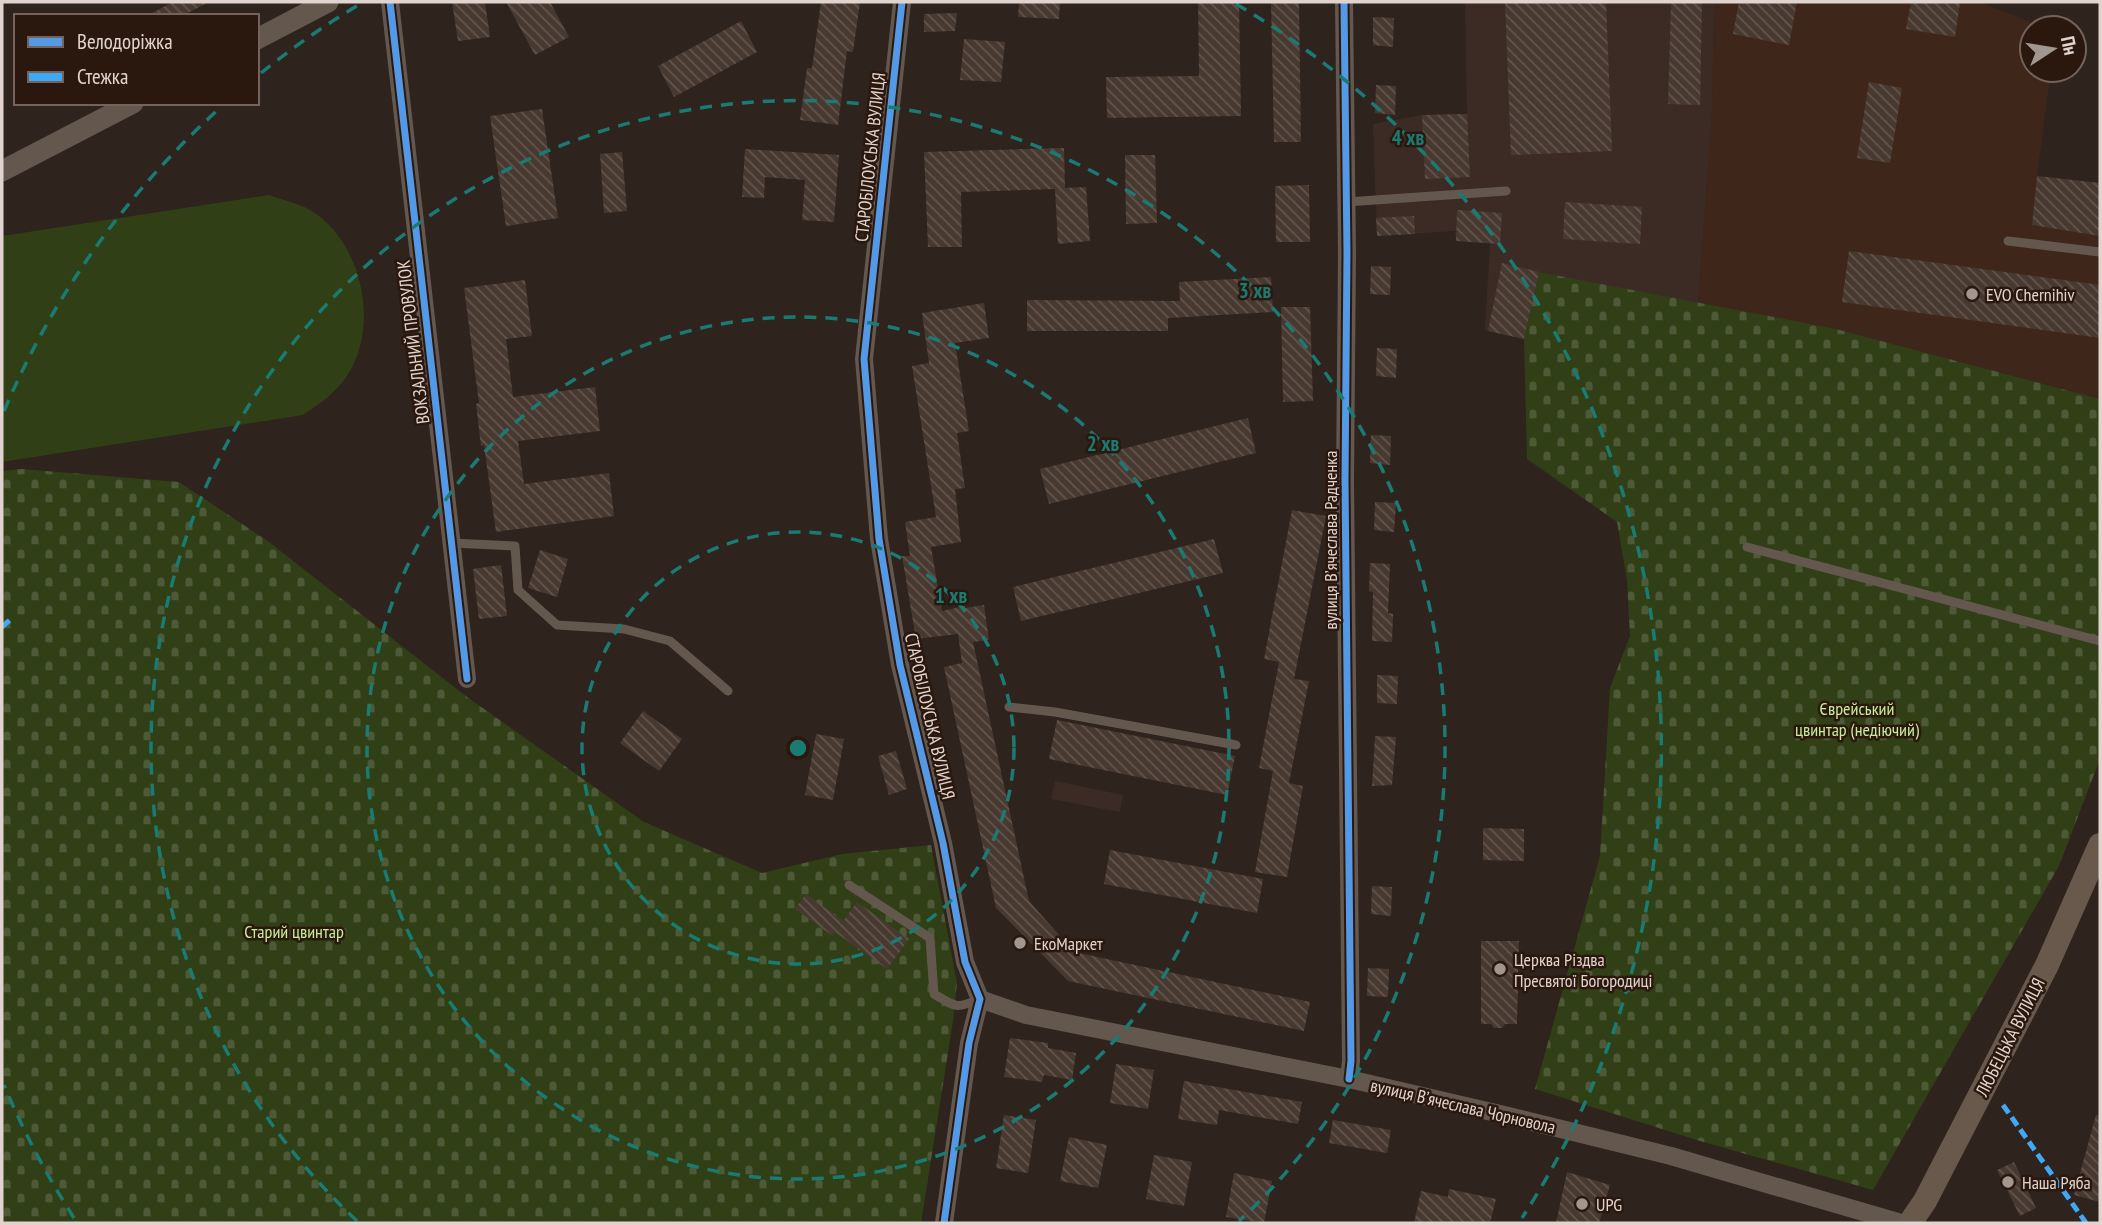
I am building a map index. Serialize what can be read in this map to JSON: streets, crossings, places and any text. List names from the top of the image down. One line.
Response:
{"streets":{"main road":["ЛЮБЕЦЬКА ВУЛИЦЯ"],"street":["СТАРОБІЛОУСЬКА ВУЛИЦЯ","ВОКЗАЛЬНИЙ ПРОВУЛОК","вулиця Вʼячеслава Радченка","вулиця Вʼячеслава Чорновола"]},"crossings":[["СТАРОБІЛОУСЬКА ВУЛИЦЯ","вулиця Вʼячеслава Чорновола"],["вулиця Вʼячеслава Радченка","вулиця Вʼячеслава Чорновола"]],"parks":["Єврейський цвинтар (недіючий)","Старий цвинтар"],"places":["EVO Chernihiv","ЕкоМаркет","Церква Різдва Пресвятої Богородиці","Наша Ряба","UPG"],"legend":["Велодоріжка","Стежка"],"north":"right","rings":["4 хв","3 хв","2 хв","1 хв"]}
